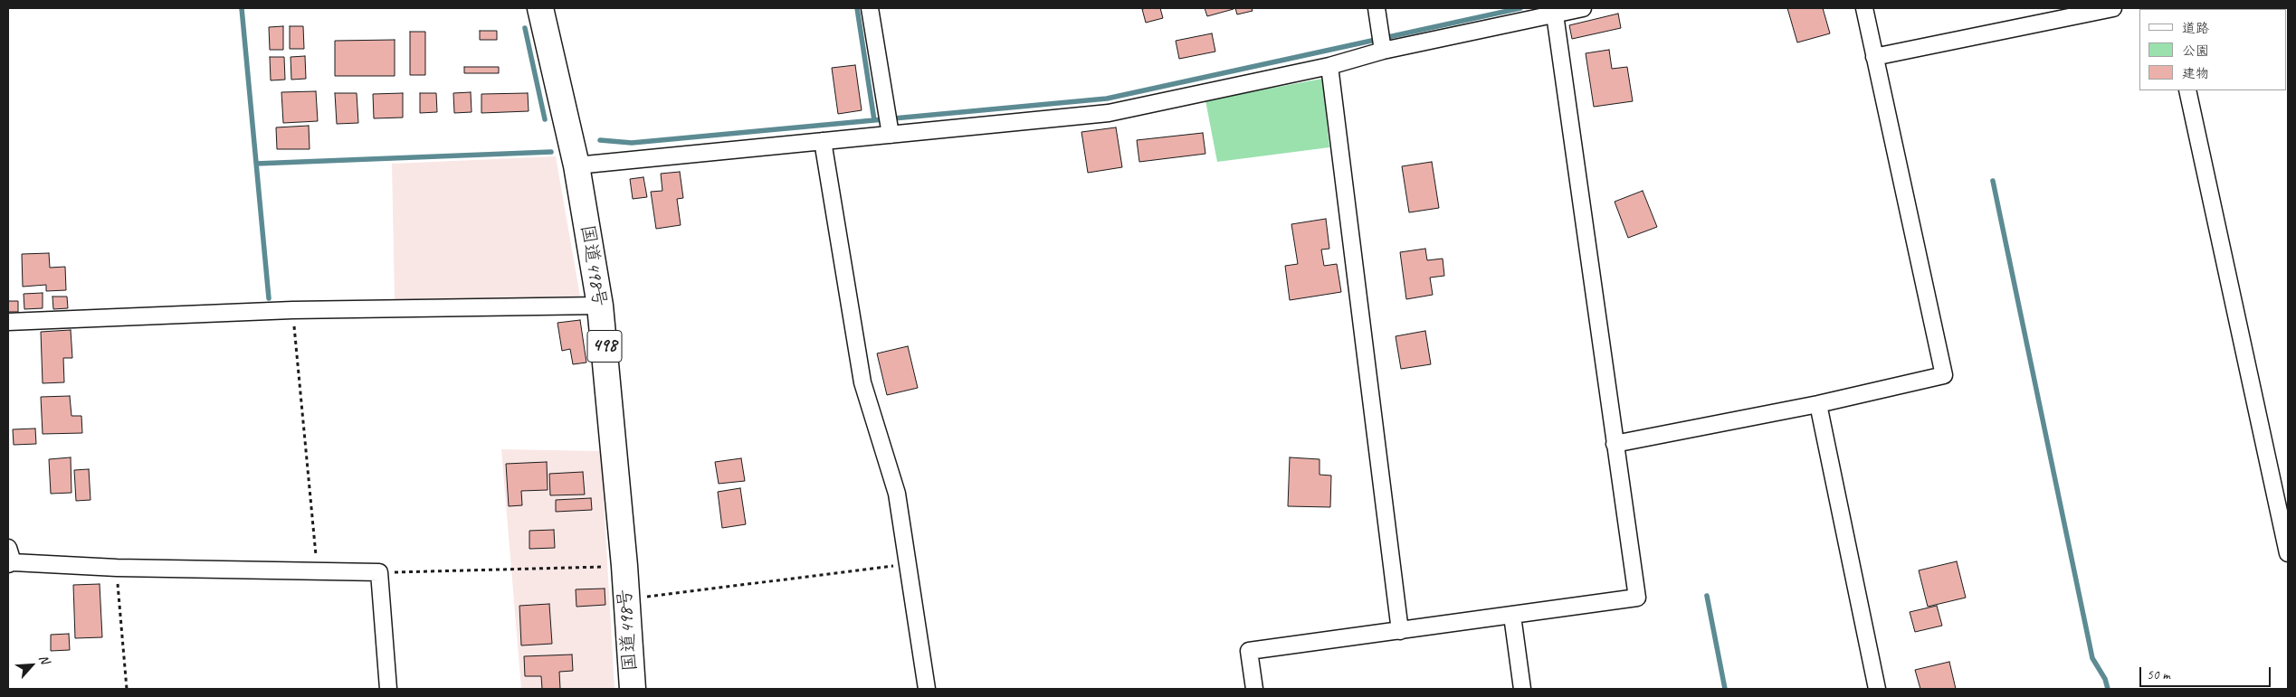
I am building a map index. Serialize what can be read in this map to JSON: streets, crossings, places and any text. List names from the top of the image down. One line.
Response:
{"streets":{"highway":["国道498号","498"]},"legend":["道路","公園","建物"],"scale_bar":"50 m","north":"top right"}
